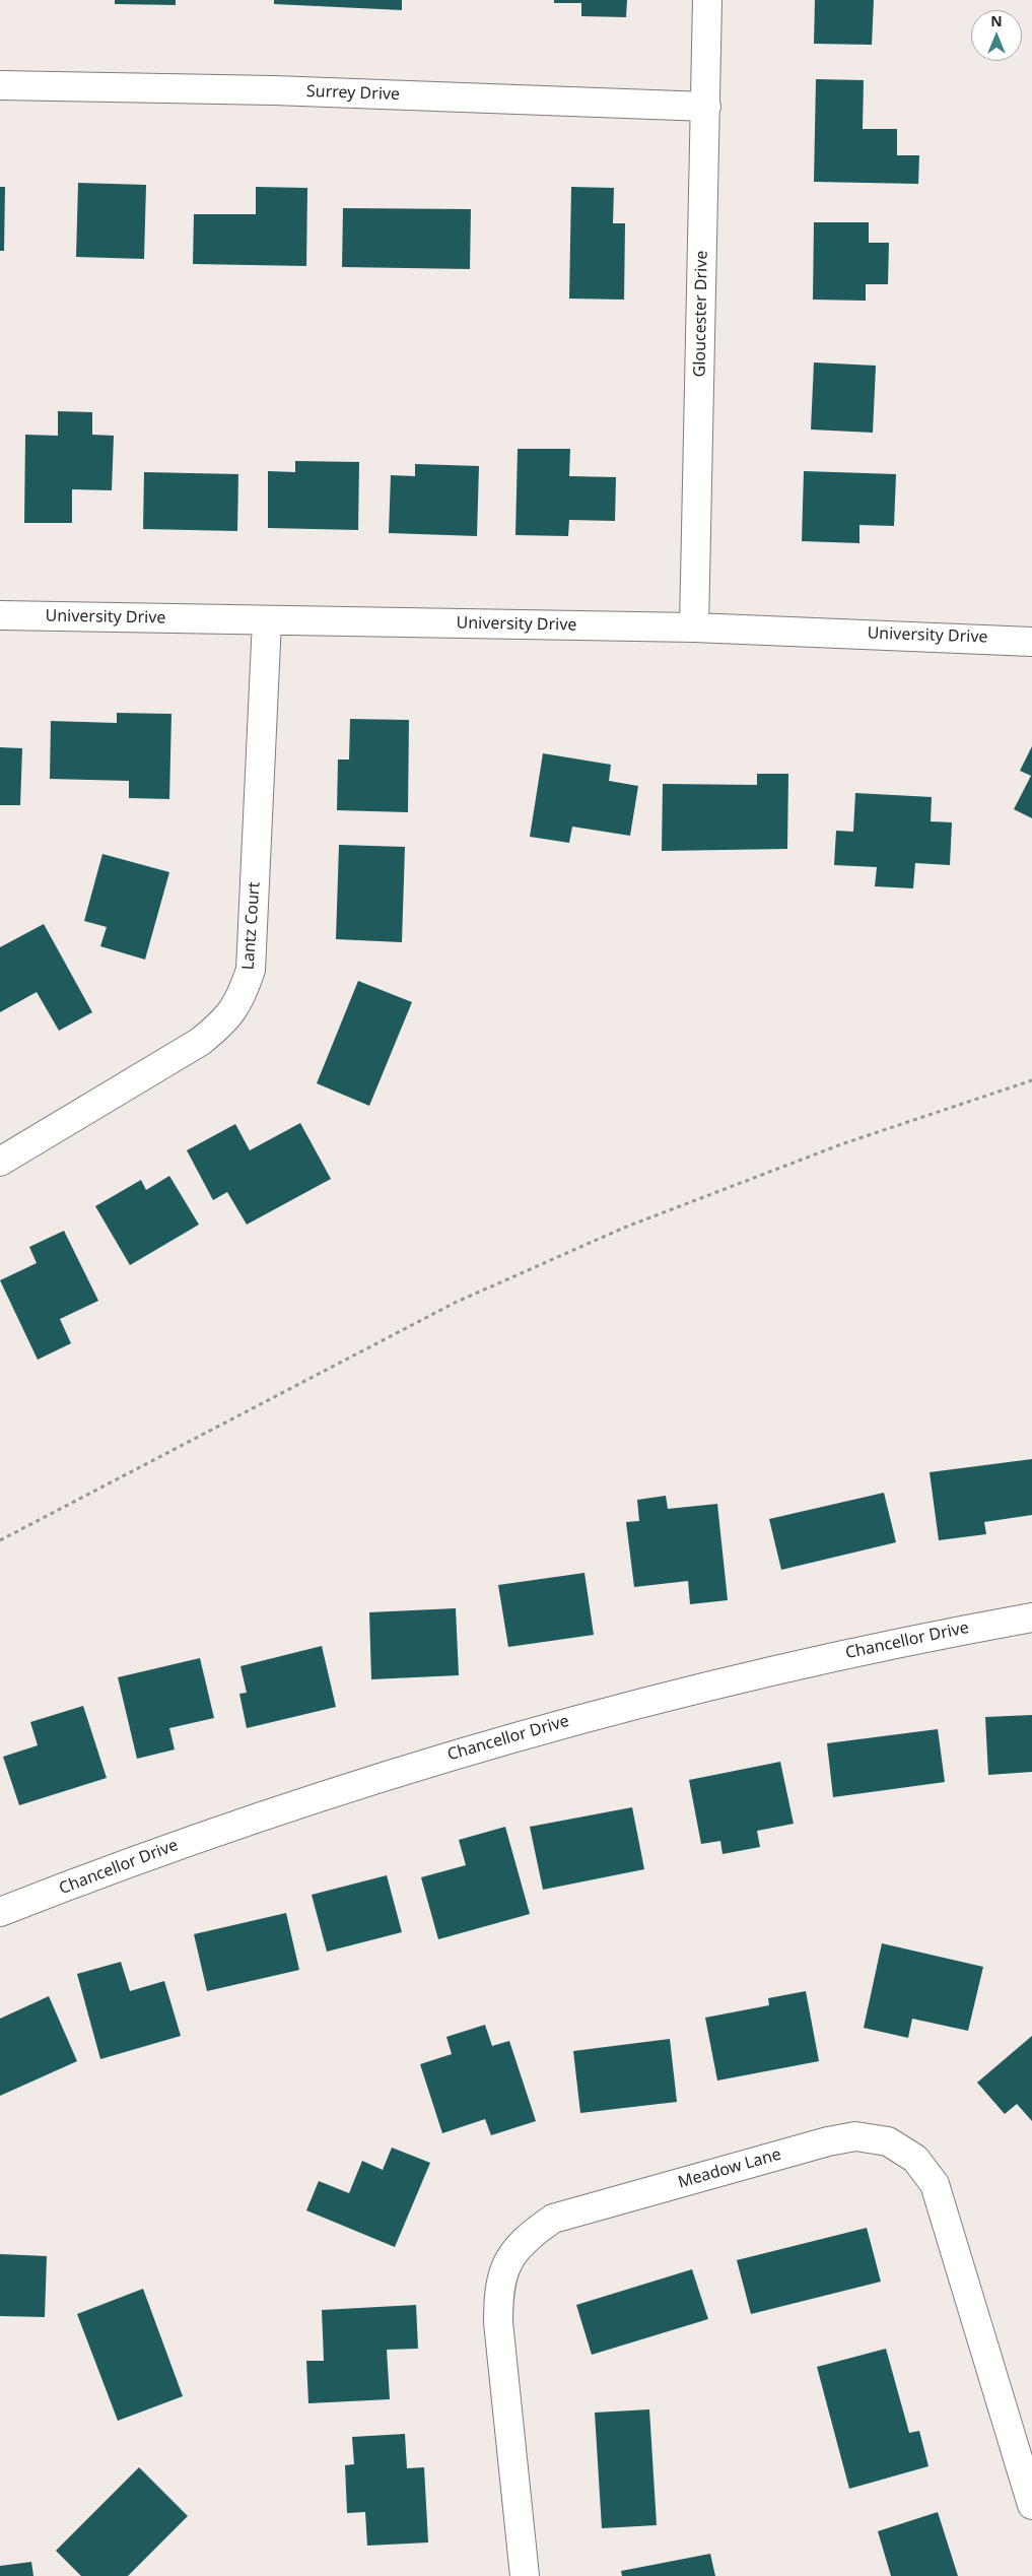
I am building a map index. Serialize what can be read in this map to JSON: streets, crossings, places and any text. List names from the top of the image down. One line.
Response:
{"streets":{"street":["Surrey Drive","Gloucester Drive","University Drive","Lantz Court","Chancellor Drive","Meadow Lane"]},"crossings":[["Surrey Drive","Gloucester Drive"],["Gloucester Drive","University Drive"],["University Drive","Lantz Court"]],"north":"top"}
